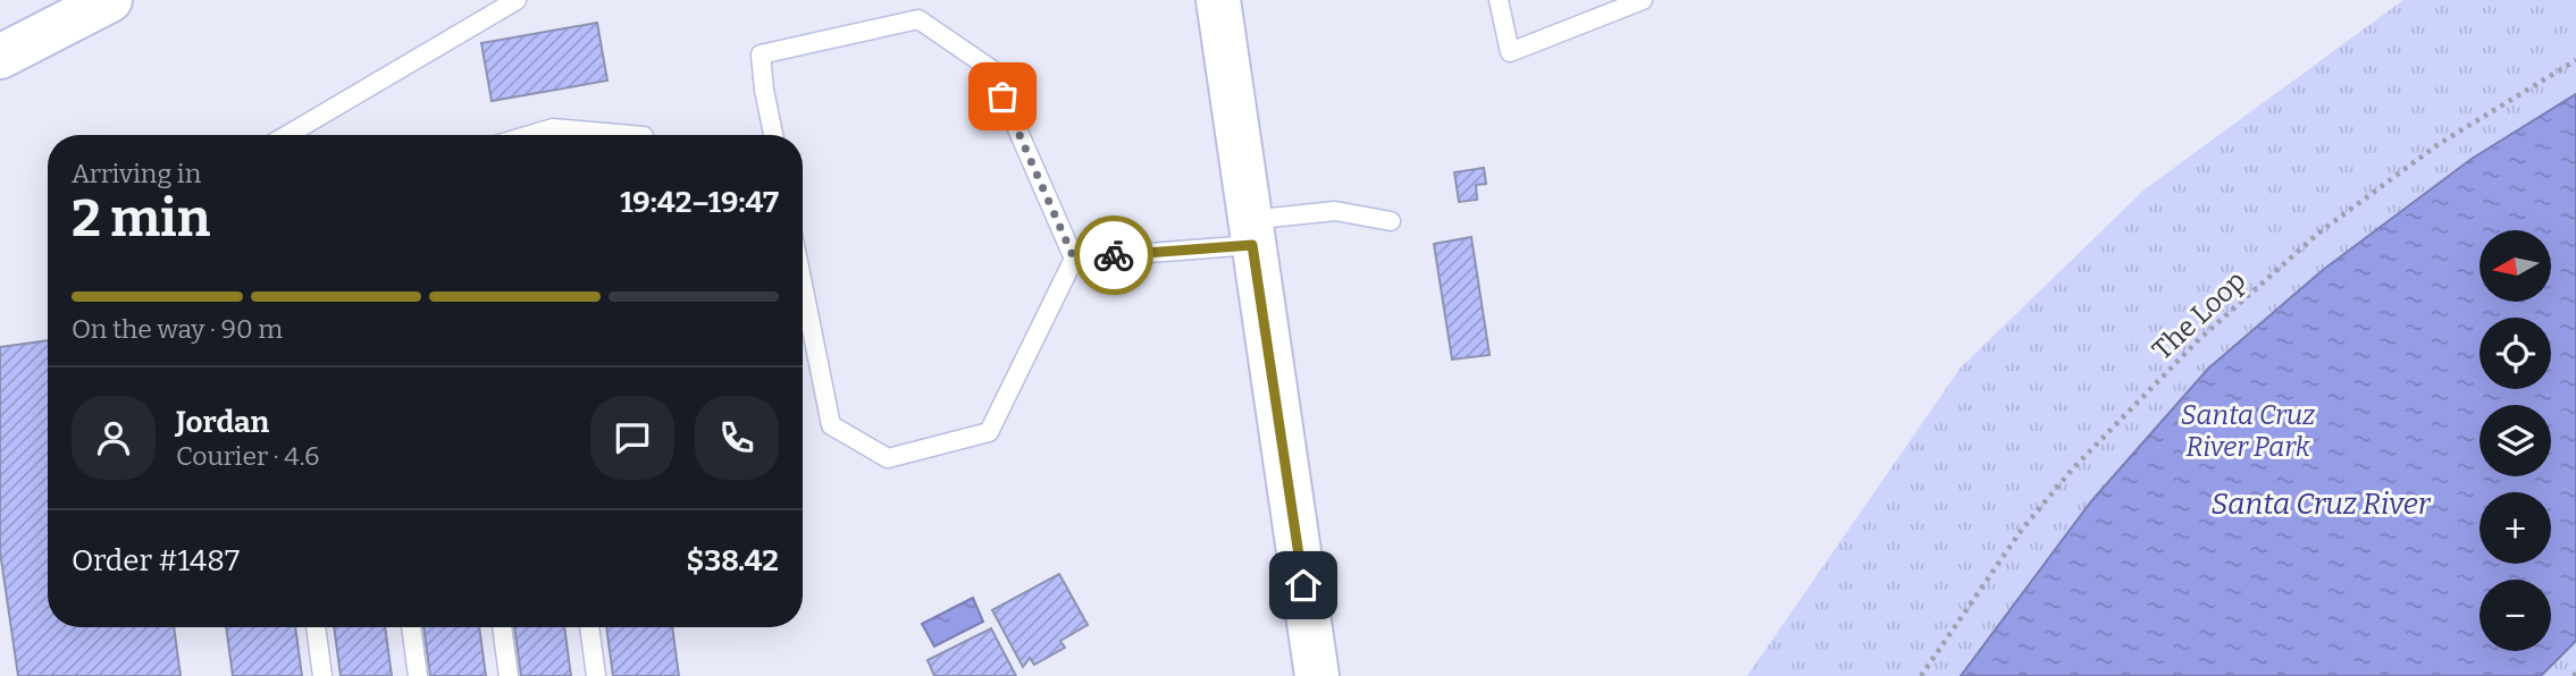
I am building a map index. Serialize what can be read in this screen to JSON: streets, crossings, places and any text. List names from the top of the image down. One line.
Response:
{"streets":{"path":["The Loop"]},"water":["Santa Cruz River"],"parks":["Santa Cruz River Park"],"north":"left","page":{"heading":["2 min","Arriving in","19:42–19:47"],"panel":["Jordan","Courier · 4.6","Order #1487","$38.42"],"map_buttons":["+","−"],"bar":"On the way · 90 m"}}
